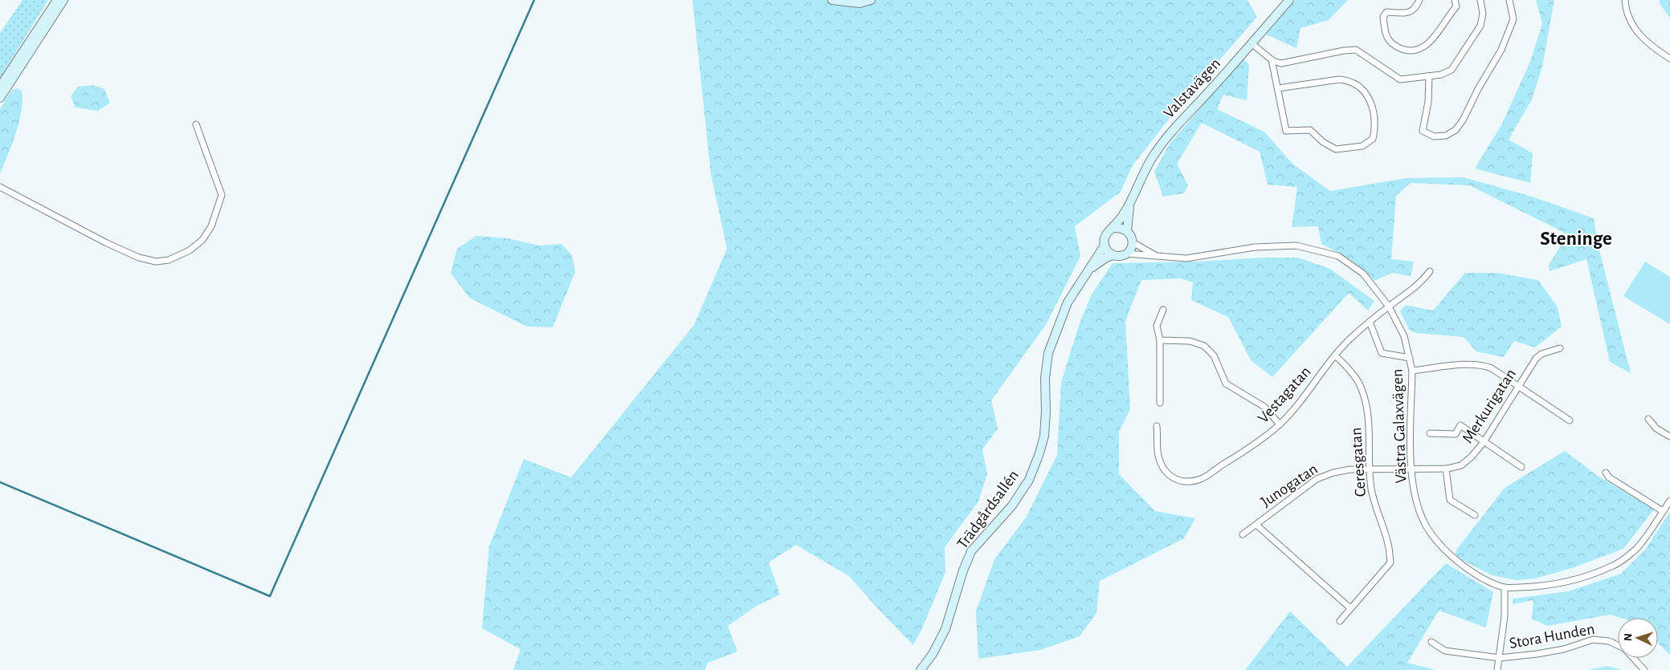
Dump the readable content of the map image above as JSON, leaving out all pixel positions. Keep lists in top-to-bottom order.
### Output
{
  "streets": {
    "street": [
      "Valstavägen",
      "Vestagatan",
      "Merkurigatan",
      "Västra Galaxvägen",
      "Ceresgatan",
      "Junogatan",
      "Trädgårdsallén",
      "Stora Hunden"
    ]
  },
  "crossings": [
    ["Valstavägen", "Västra Galaxvägen"],
    ["Valstavägen", "Trädgårdsallén"],
    ["Vestagatan", "Västra Galaxvägen"],
    ["Vestagatan", "Ceresgatan"],
    ["Merkurigatan", "Västra Galaxvägen"],
    ["Merkurigatan", "Junogatan"],
    ["Västra Galaxvägen", "Junogatan"],
    ["Västra Galaxvägen", "Trädgårdsallén"],
    ["Ceresgatan", "Junogatan"]
  ],
  "districts": ["Steninge"],
  "north": "left"
}
